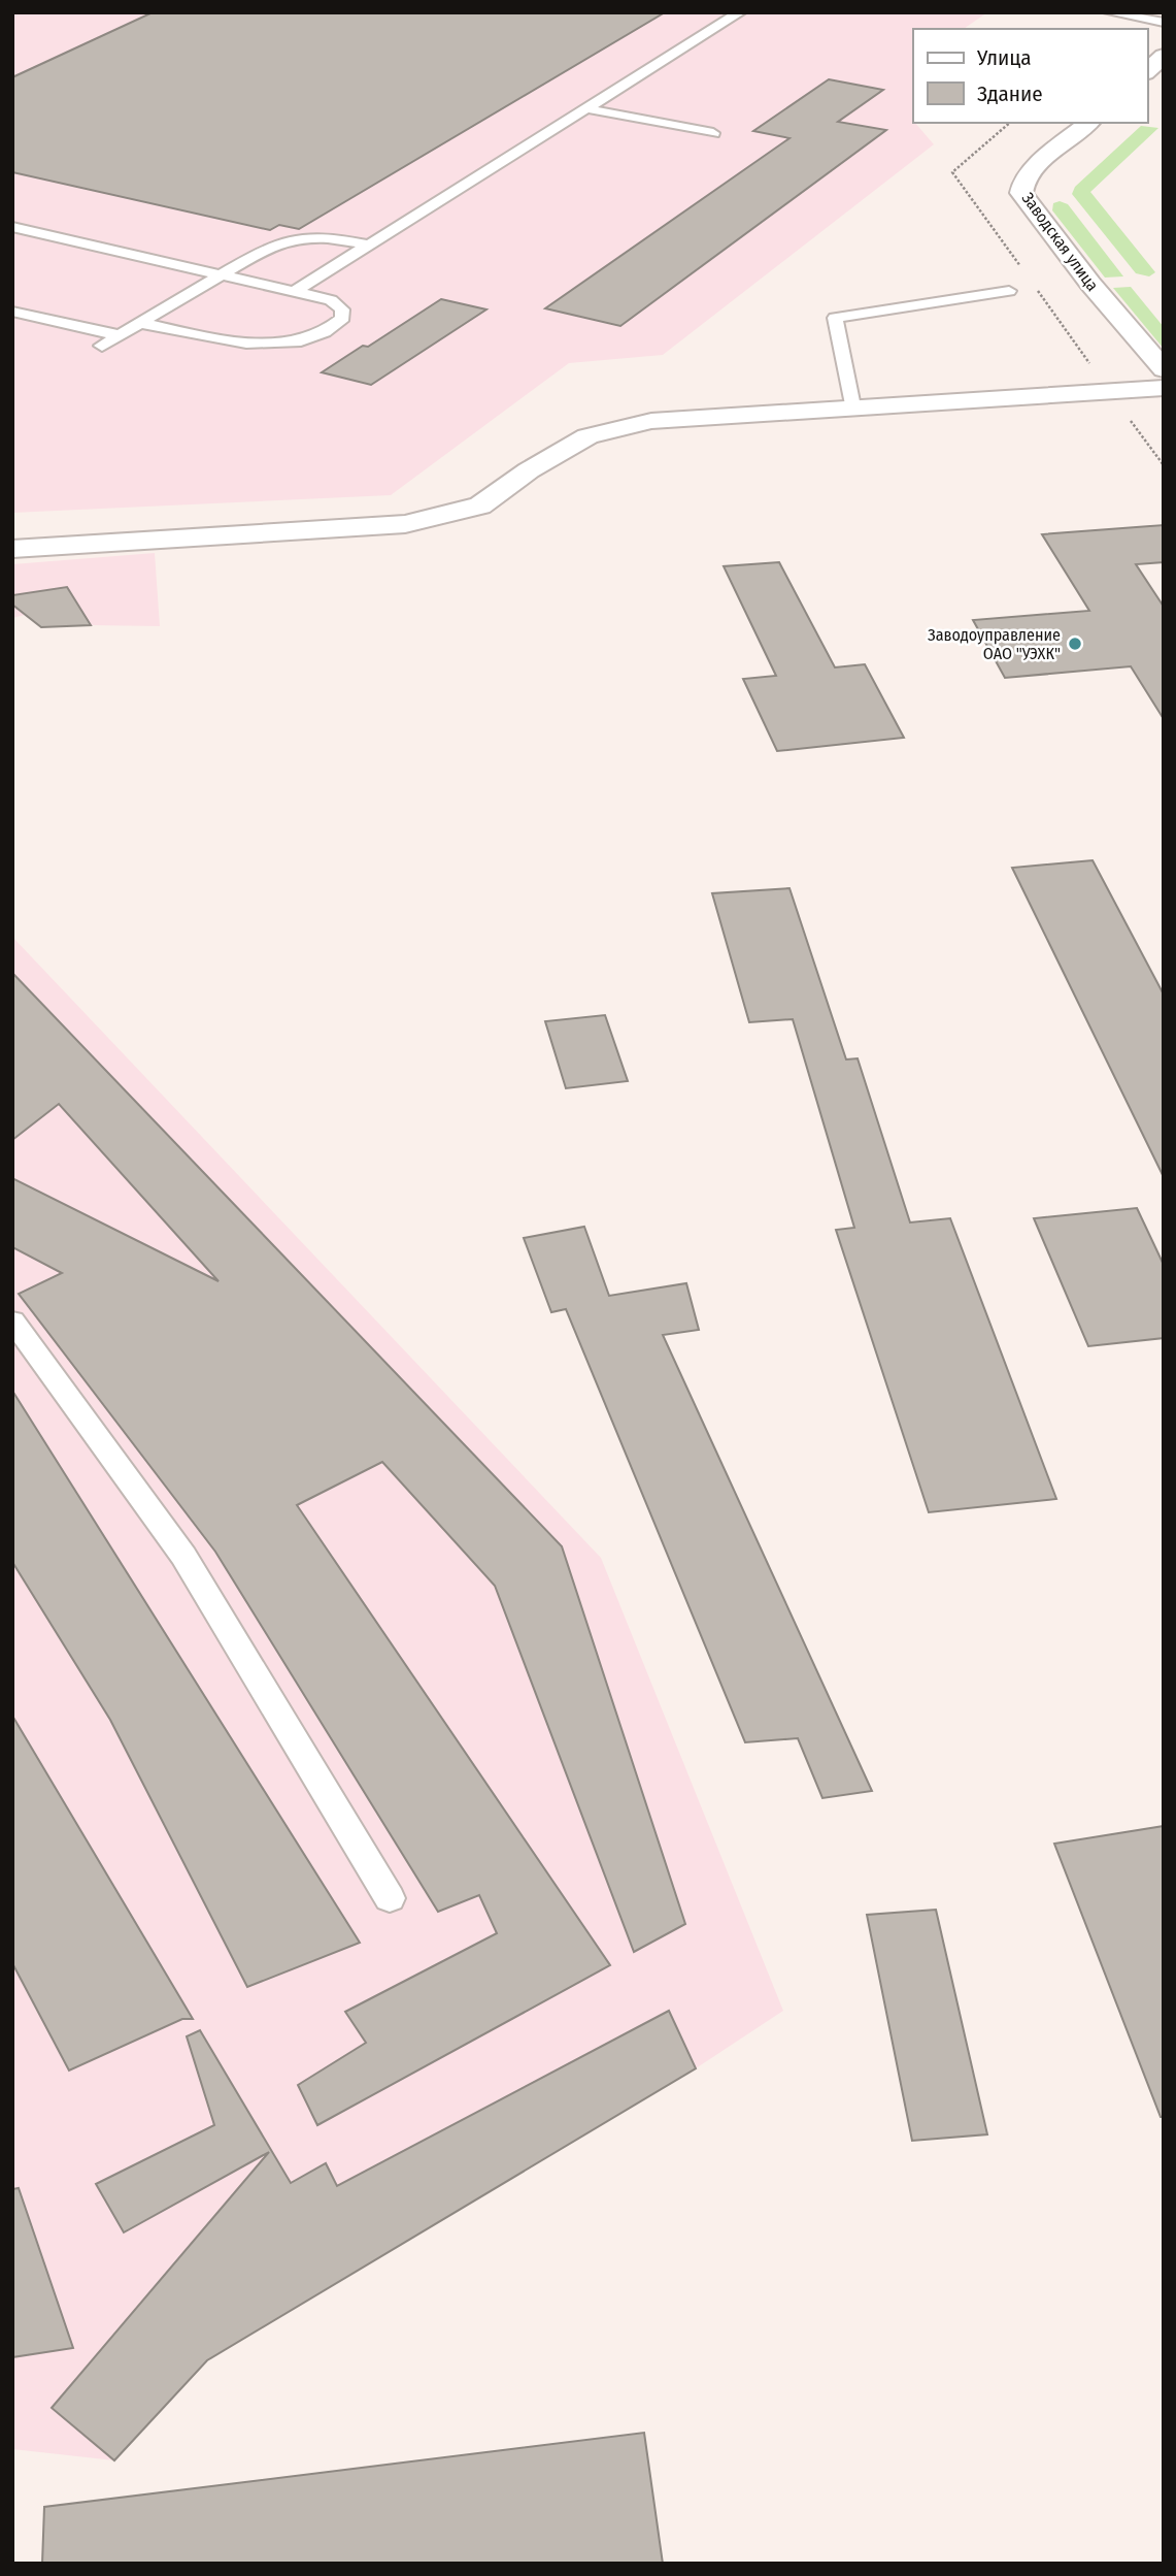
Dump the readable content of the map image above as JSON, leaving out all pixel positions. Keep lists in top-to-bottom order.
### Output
{
  "streets": {
    "street": ["Заводская улица"]
  },
  "places": ["Заводоуправление ОАО \"УЭХК\""],
  "legend": ["Улица", "Здание"]
}
